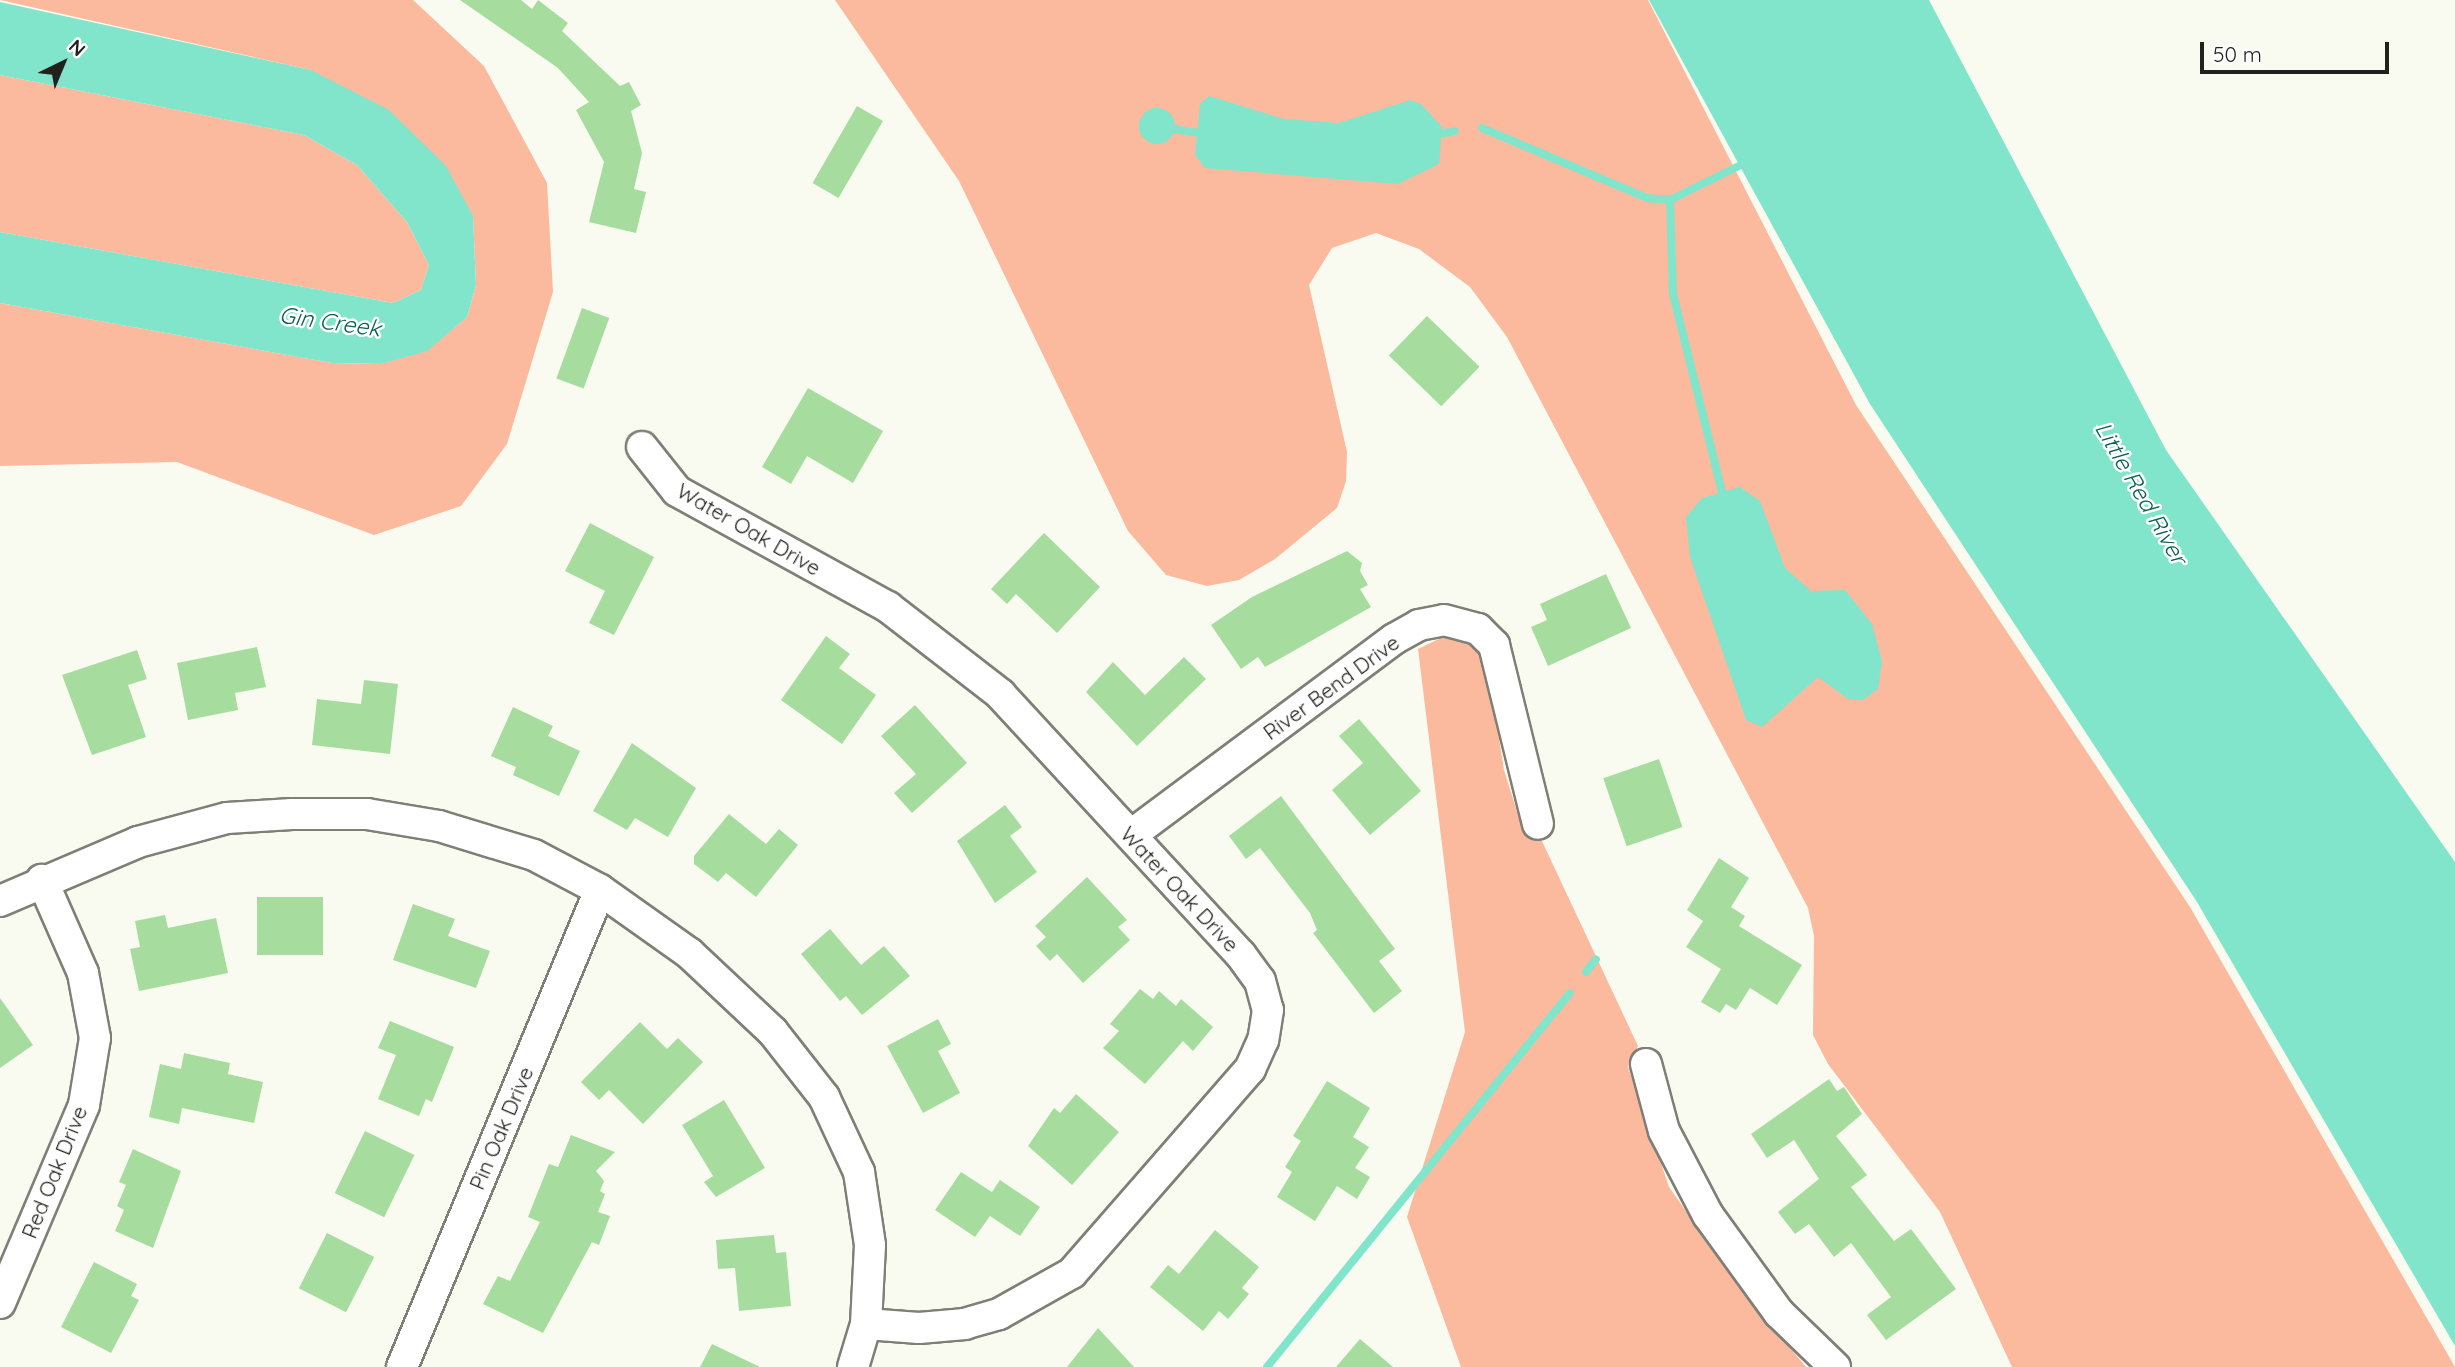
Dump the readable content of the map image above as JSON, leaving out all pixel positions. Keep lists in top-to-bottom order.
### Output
{
  "streets": {
    "street": [
      "Water Oak Drive",
      "River Bend Drive",
      "Pin Oak Drive",
      "Red Oak Drive"
    ]
  },
  "crossings": [
    ["Water Oak Drive", "River Bend Drive"]
  ],
  "water": ["Gin Creek", "Little Red River"],
  "scale_bar": "50 m",
  "north": "top right"
}
